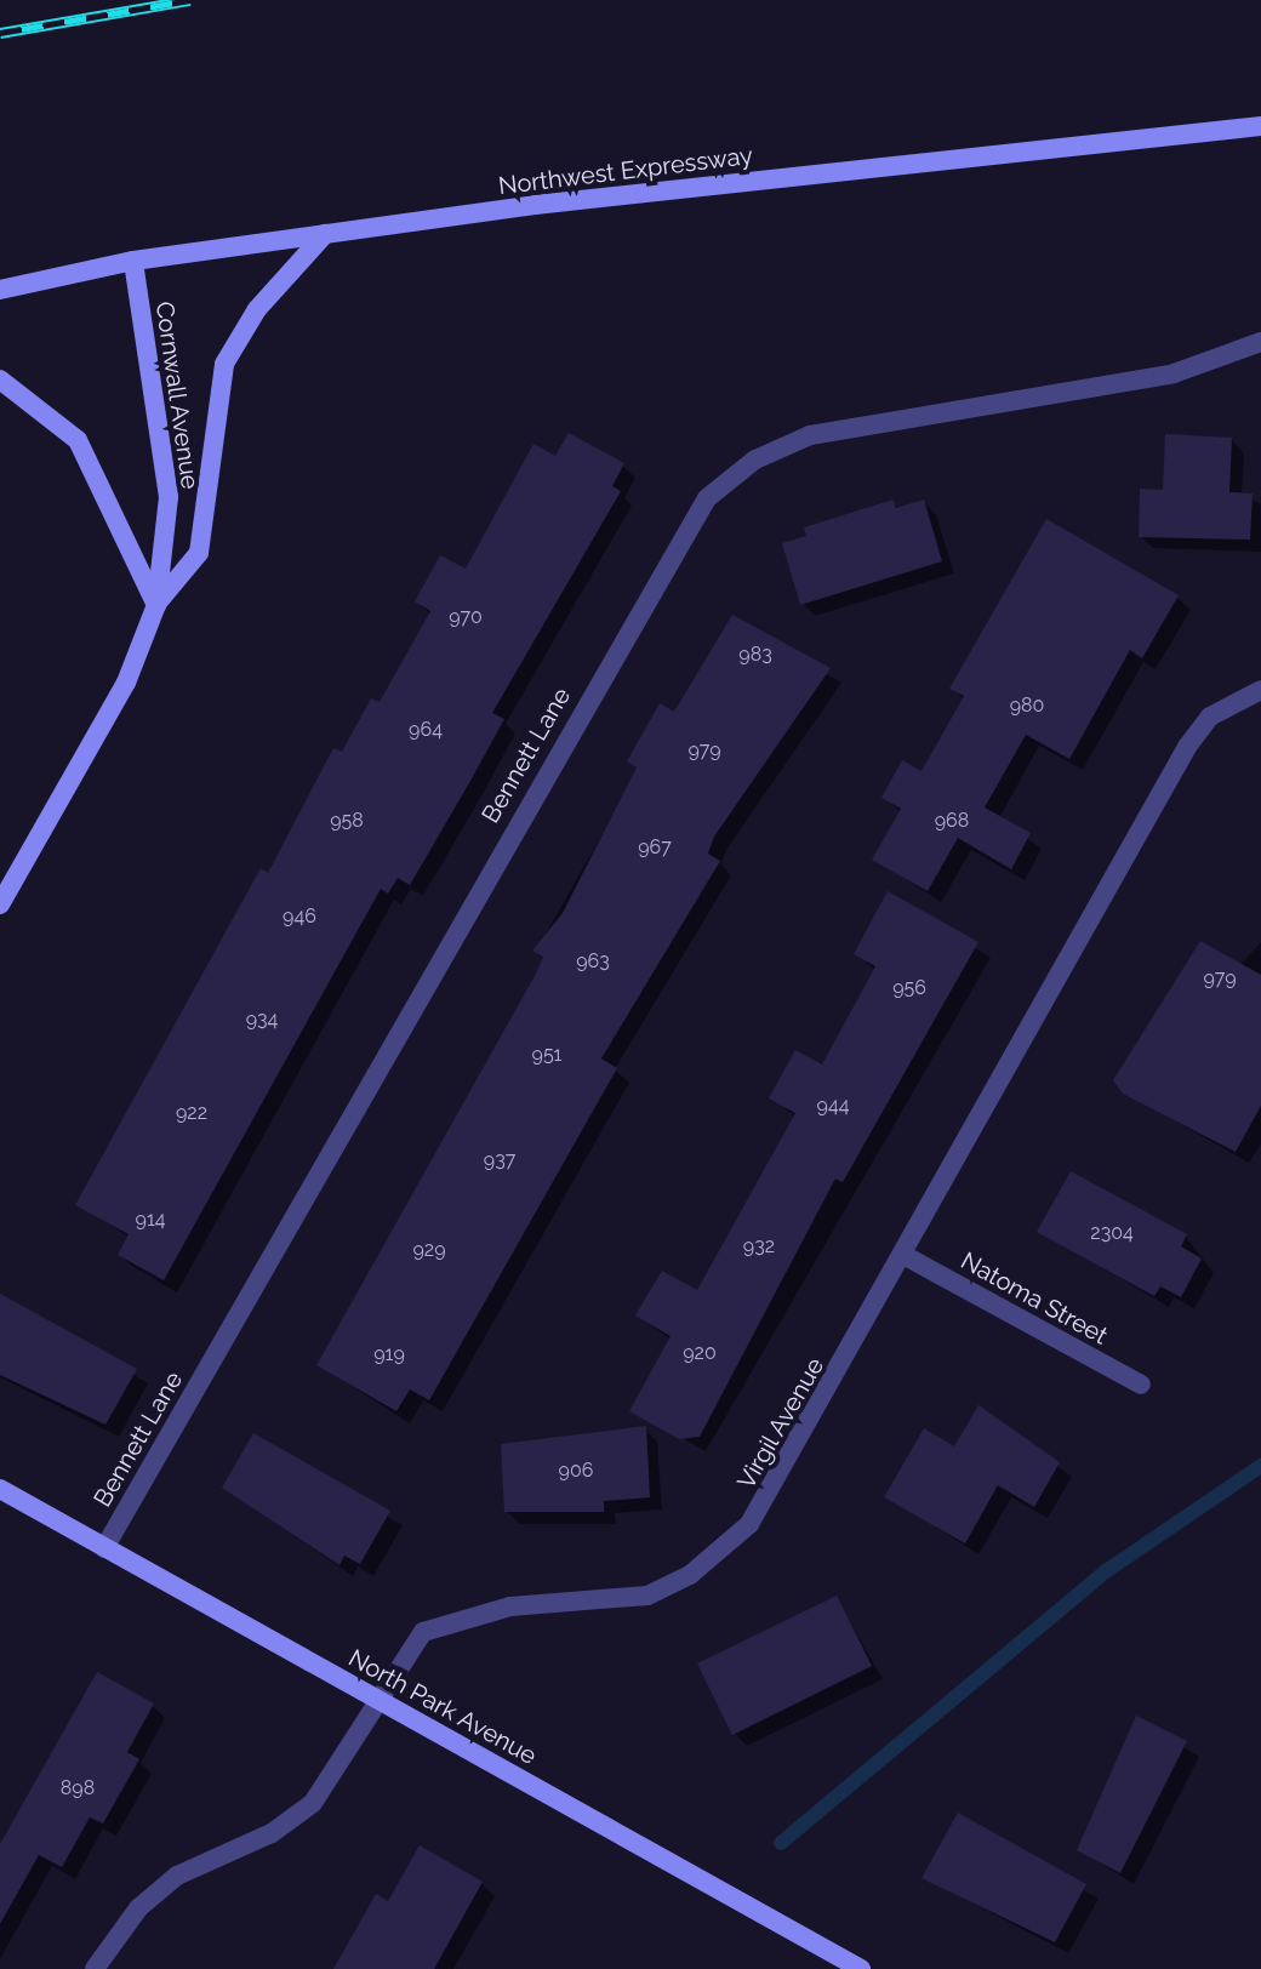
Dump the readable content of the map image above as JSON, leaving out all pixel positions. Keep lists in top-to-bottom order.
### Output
{
  "streets": {
    "street": [
      "Northwest Expressway",
      "Cornwall Avenue",
      "Bennett Lane",
      "Natoma Street",
      "Virgil Avenue",
      "North Park Avenue"
    ]
  },
  "crossings": [
    ["Northwest Expressway", "Cornwall Avenue"],
    ["Bennett Lane", "North Park Avenue"],
    ["Natoma Street", "Virgil Avenue"],
    ["Virgil Avenue", "North Park Avenue"]
  ],
  "house_numbers": [
    "970",
    "983",
    "980",
    "964",
    "979",
    "958",
    "968",
    "967",
    "946",
    "963",
    "979",
    "956",
    "934",
    "951",
    "944",
    "922",
    "937",
    "914",
    "2304",
    "932",
    "929",
    "920",
    "919",
    "906",
    "898"
  ]
}
